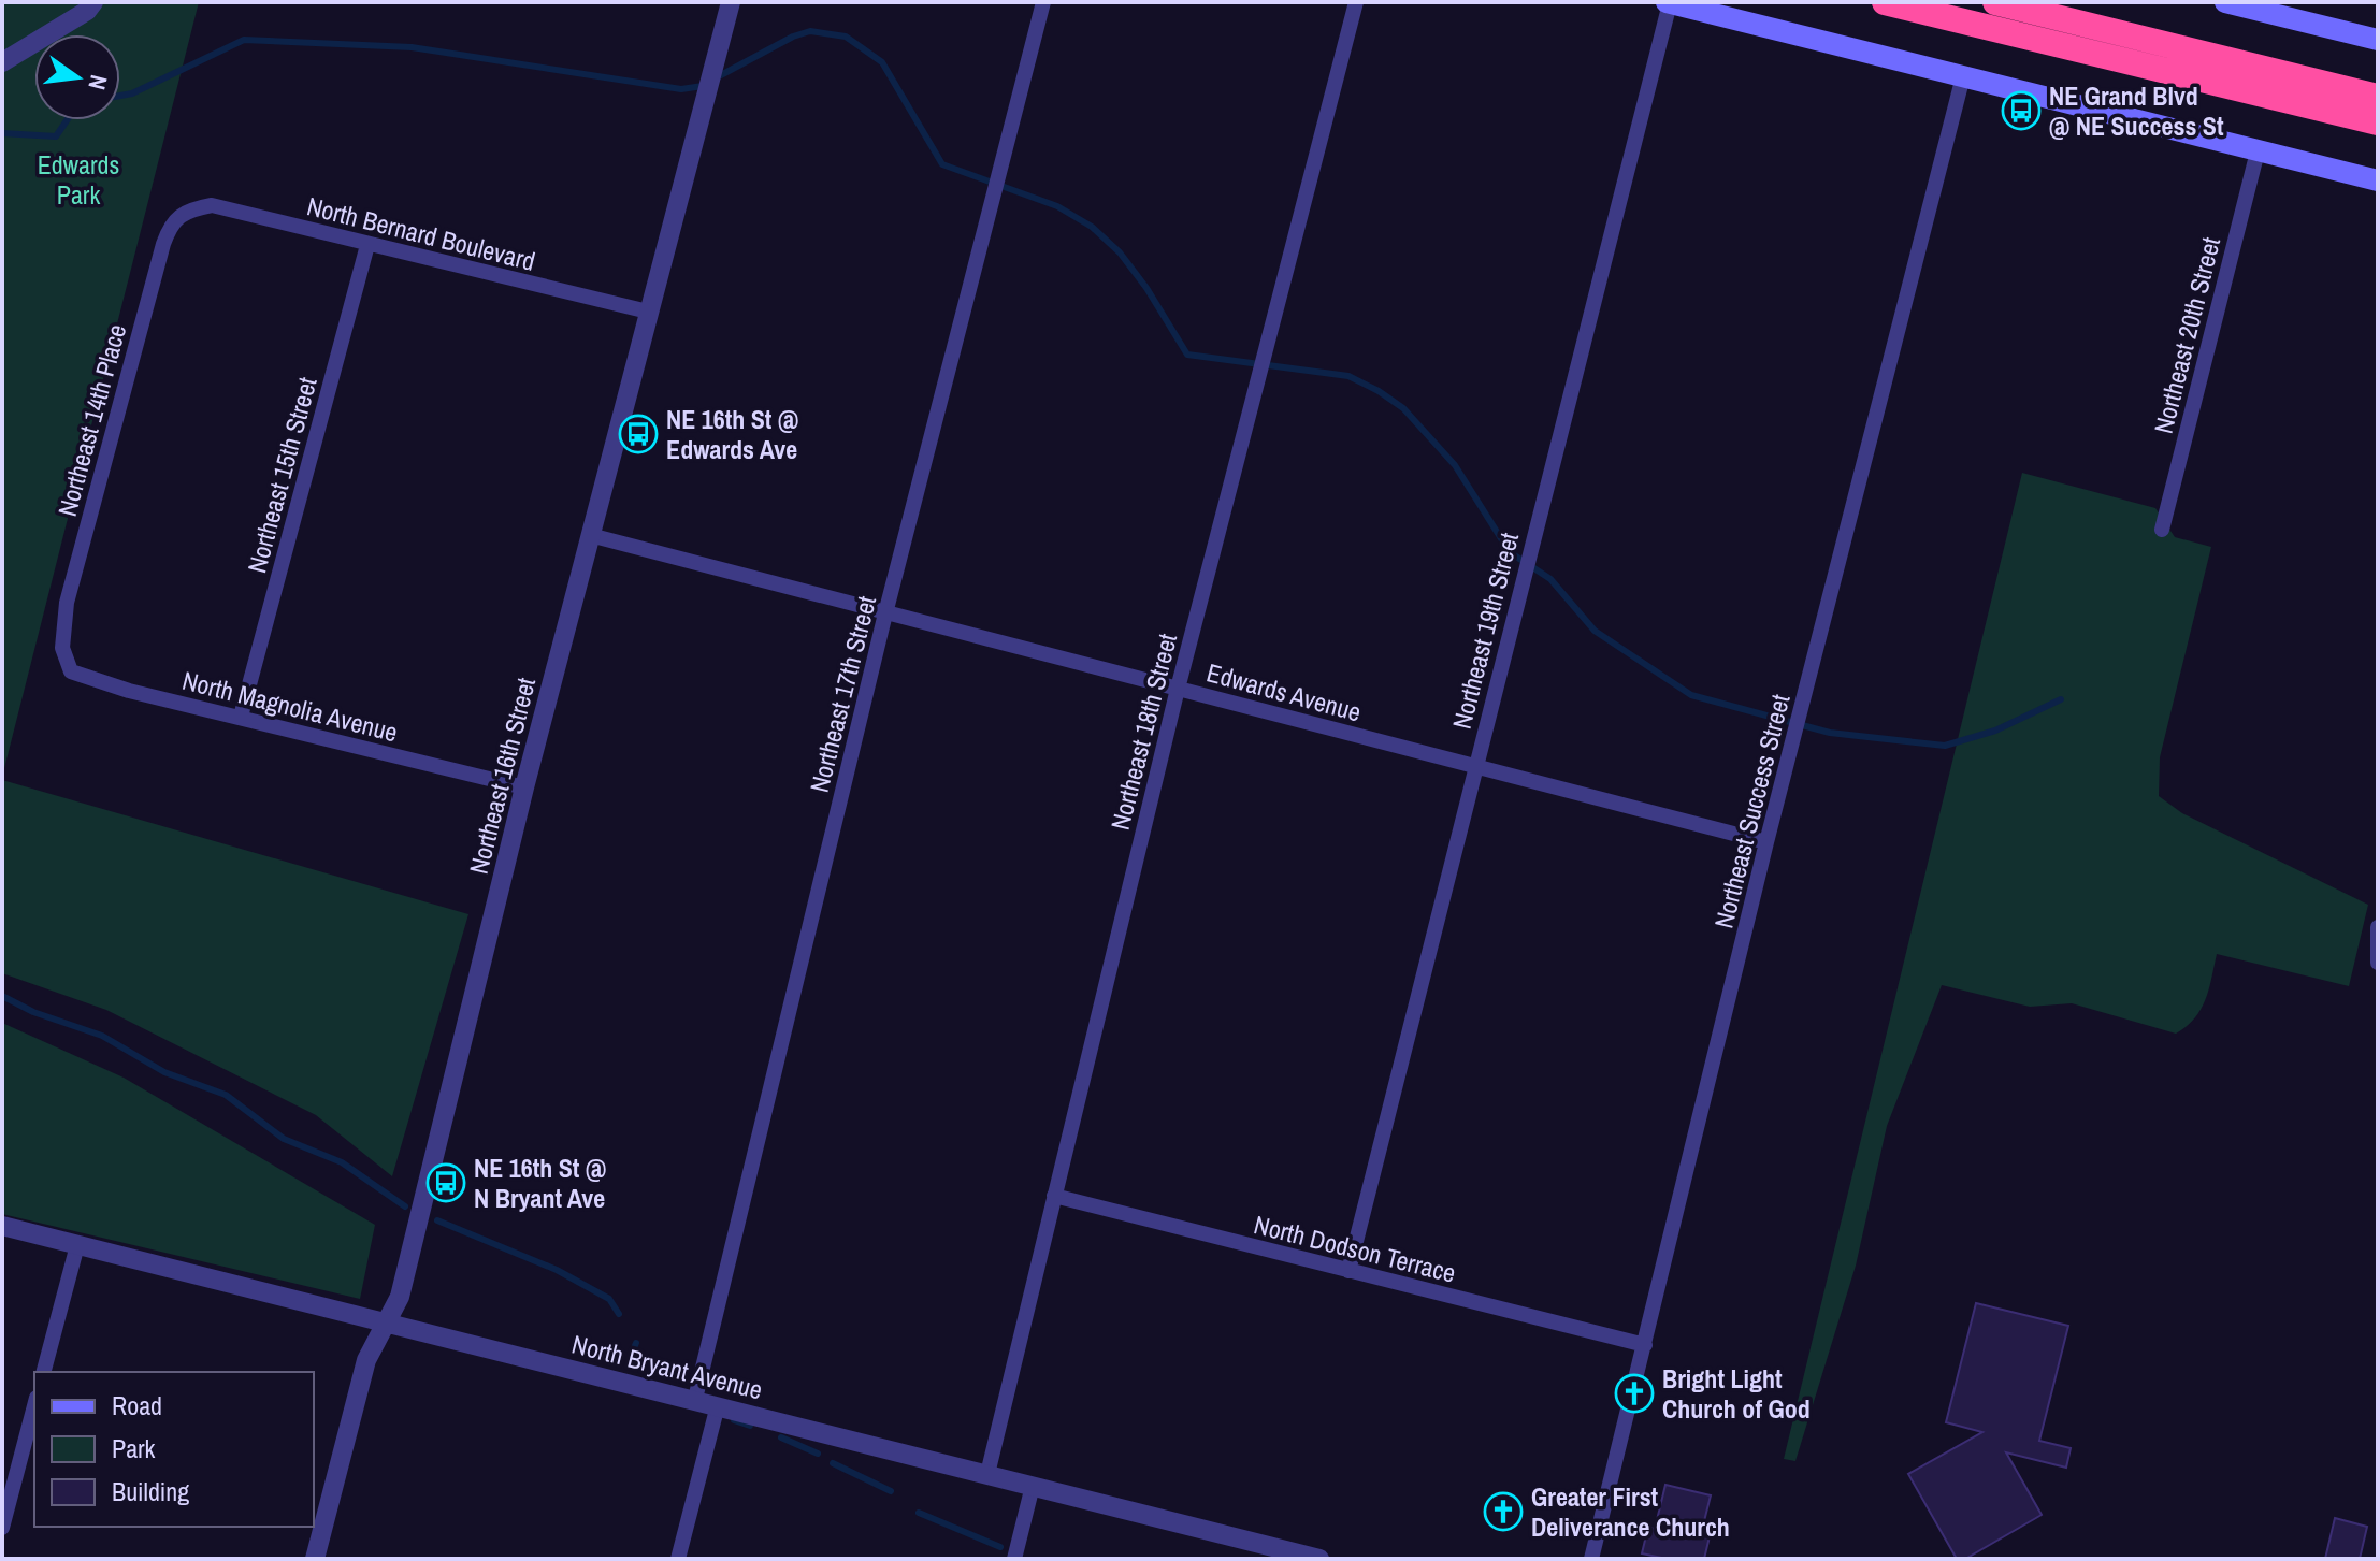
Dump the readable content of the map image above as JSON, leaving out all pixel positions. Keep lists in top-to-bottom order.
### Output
{
  "streets": {
    "street": [
      "North Bernard Boulevard",
      "Northeast 20th Street",
      "Northeast 14th Place",
      "Northeast 15th Street",
      "Northeast 19th Street",
      "Edwards Avenue",
      "Northeast 17th Street",
      "North Magnolia Avenue",
      "Northeast 18th Street",
      "Northeast 16th Street",
      "Northeast Success Street",
      "North Dodson Terrace",
      "North Bryant Avenue"
    ]
  },
  "crossings": [
    ["North Bernard Boulevard", "Northeast 14th Place"],
    ["North Bernard Boulevard", "Northeast 15th Street"],
    ["North Bernard Boulevard", "Northeast 16th Street"],
    ["Northeast 14th Place", "North Magnolia Avenue"],
    ["Northeast 15th Street", "North Magnolia Avenue"],
    ["Northeast 19th Street", "Edwards Avenue"],
    ["Northeast 19th Street", "North Dodson Terrace"],
    ["Edwards Avenue", "Northeast 17th Street"],
    ["Edwards Avenue", "Northeast 18th Street"],
    ["Edwards Avenue", "Northeast 16th Street"],
    ["Edwards Avenue", "Northeast Success Street"],
    ["Northeast 17th Street", "North Bryant Avenue"],
    ["North Magnolia Avenue", "Northeast 16th Street"],
    ["Northeast 18th Street", "North Dodson Terrace"],
    ["Northeast 18th Street", "North Bryant Avenue"],
    ["Northeast 16th Street", "North Bryant Avenue"],
    ["Northeast Success Street", "North Dodson Terrace"]
  ],
  "parks": ["Edwards Park"],
  "places": {
    "bus stop": ["NE Grand Blvd @ NE Success St", "NE 16th St @ Edwards Ave", "NE 16th St @ N Bryant Ave"],
    "church": ["Bright Light Church of God", "Greater First Deliverance Church"]
  },
  "legend": ["Road", "Park", "Building"],
  "north": "right"
}
